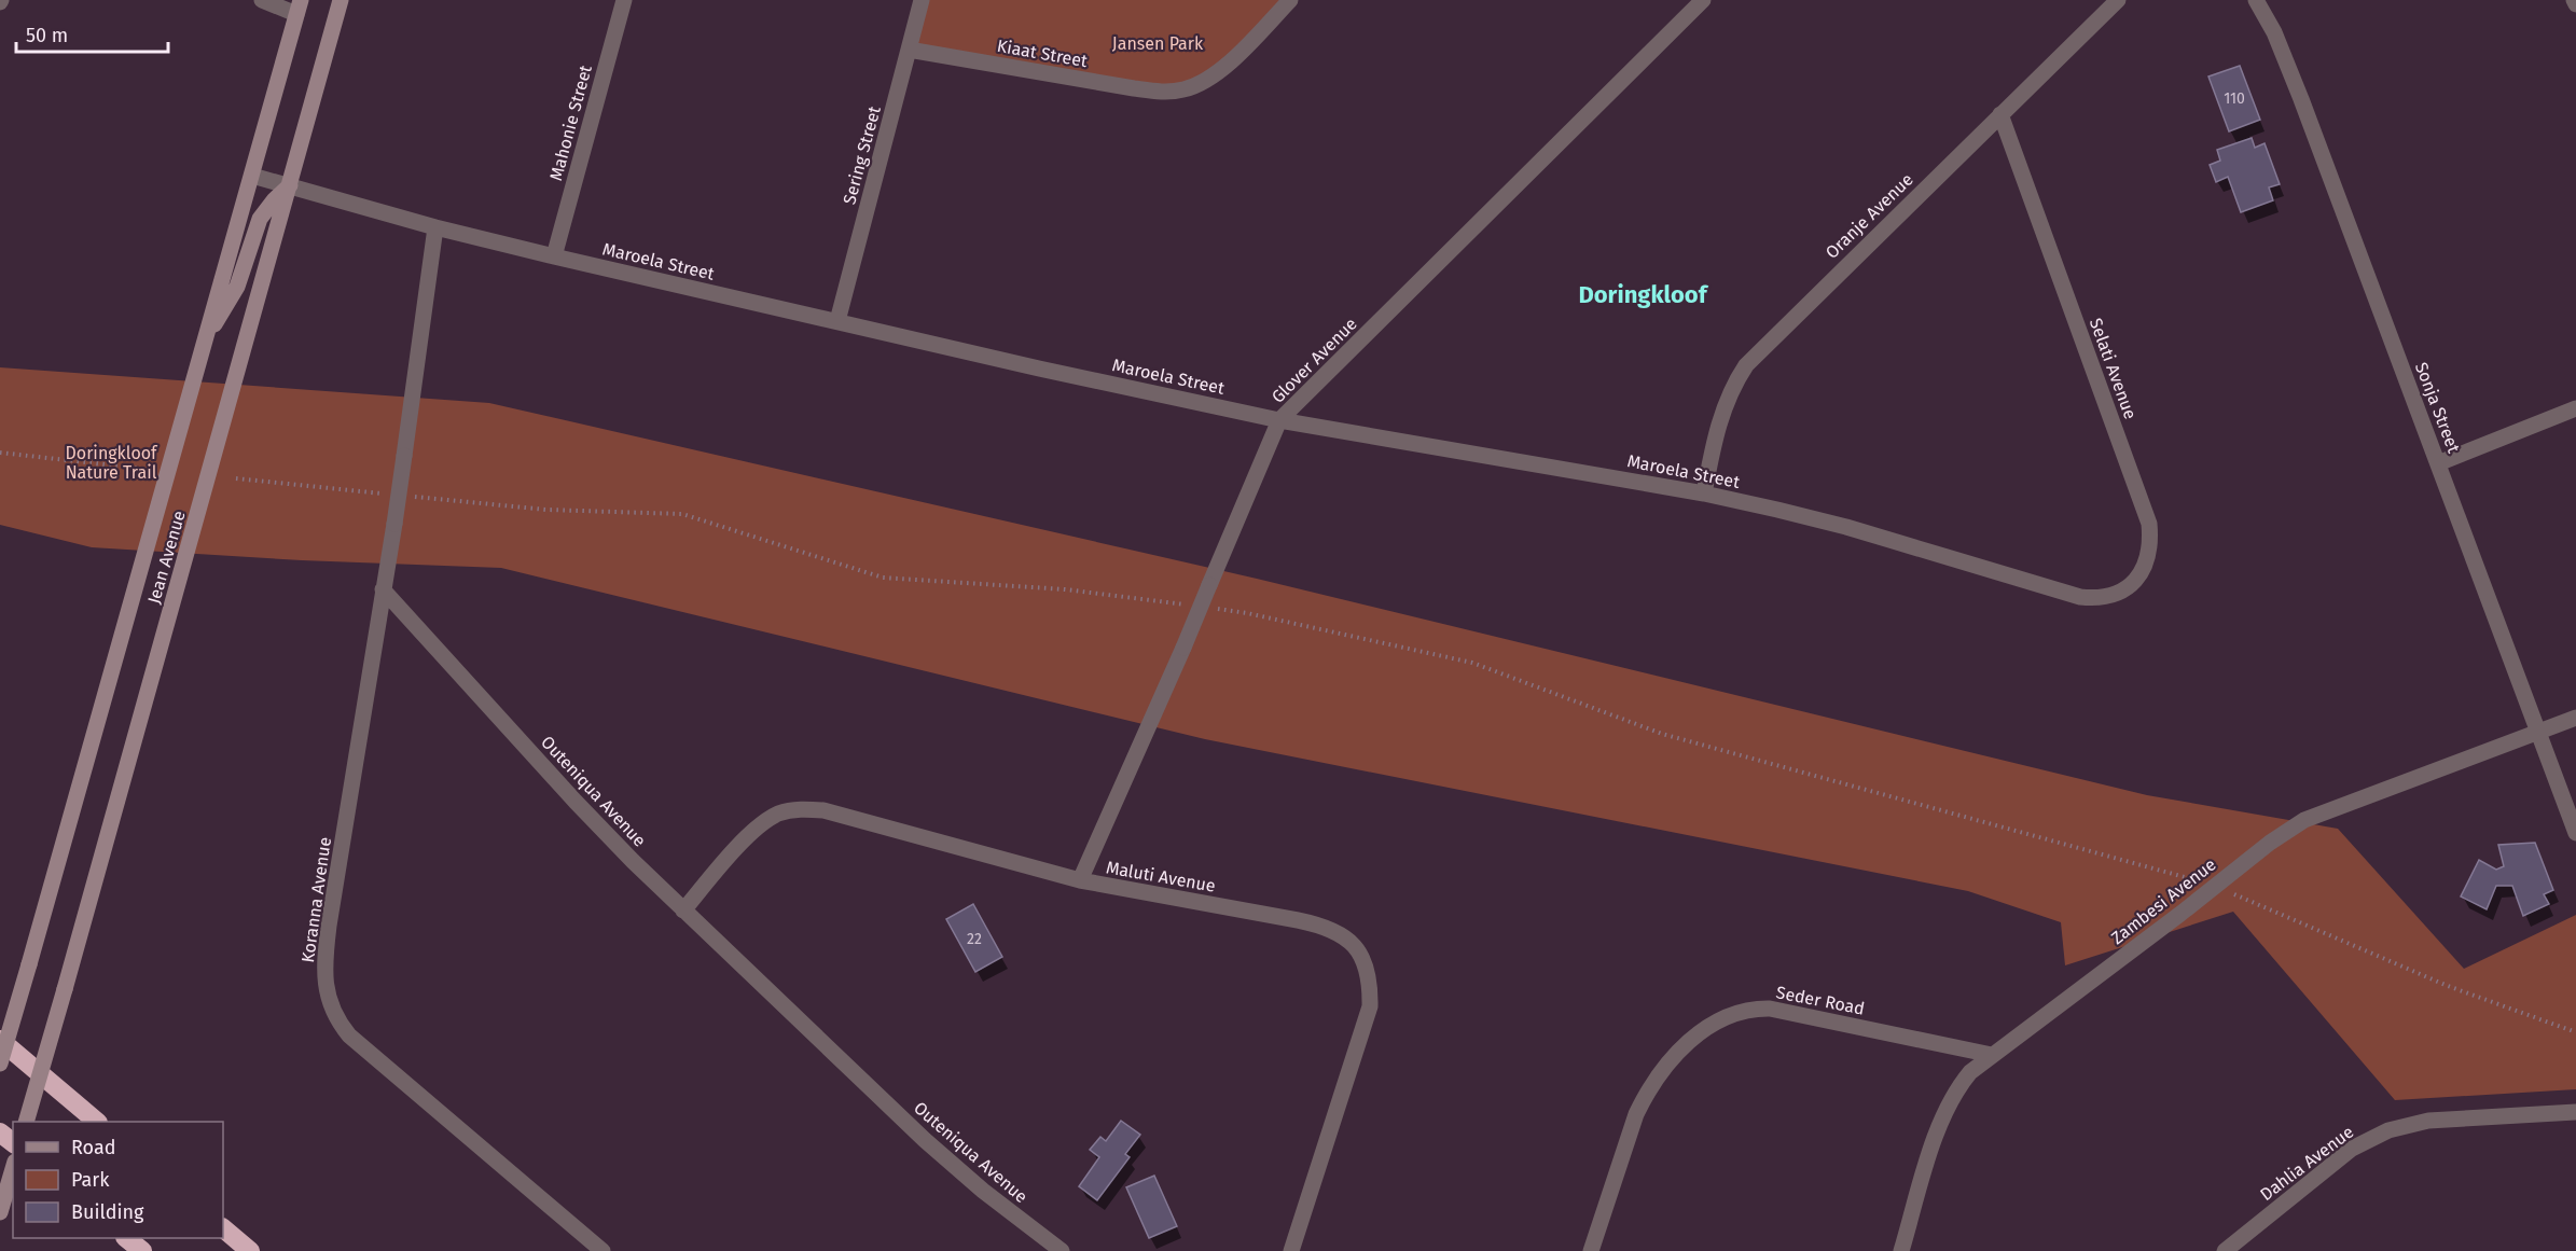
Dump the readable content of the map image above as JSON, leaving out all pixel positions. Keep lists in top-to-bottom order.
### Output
{
  "streets": {
    "main road": ["Jean Avenue"],
    "street": [
      "Kiaat Street",
      "Mahonie Street",
      "Sering Street",
      "Oranje Avenue",
      "Maroela Street",
      "Glover Avenue",
      "Selati Avenue",
      "Sonja Street",
      "Outeniqua Avenue",
      "Maluti Avenue",
      "Koranna Avenue",
      "Zambesi Avenue",
      "Seder Road",
      "Dahlia Avenue"
    ]
  },
  "crossings": [
    ["Kiaat Street", "Sering Street"],
    ["Mahonie Street", "Maroela Street"],
    ["Sering Street", "Maroela Street"],
    ["Oranje Avenue", "Maroela Street"],
    ["Oranje Avenue", "Selati Avenue"],
    ["Maroela Street", "Glover Avenue"],
    ["Maroela Street", "Selati Avenue"],
    ["Maroela Street", "Jean Avenue"],
    ["Glover Avenue", "Maluti Avenue"],
    ["Sonja Street", "Zambesi Avenue"],
    ["Outeniqua Avenue", "Maluti Avenue"],
    ["Outeniqua Avenue", "Koranna Avenue"],
    ["Zambesi Avenue", "Seder Road"]
  ],
  "districts": ["Doringkloof"],
  "parks": ["Jansen Park", "Doringkloof Nature Trail"],
  "house_numbers": ["110", "22"],
  "legend": ["Road", "Park", "Building"],
  "scale_bar": "50 m"
}
